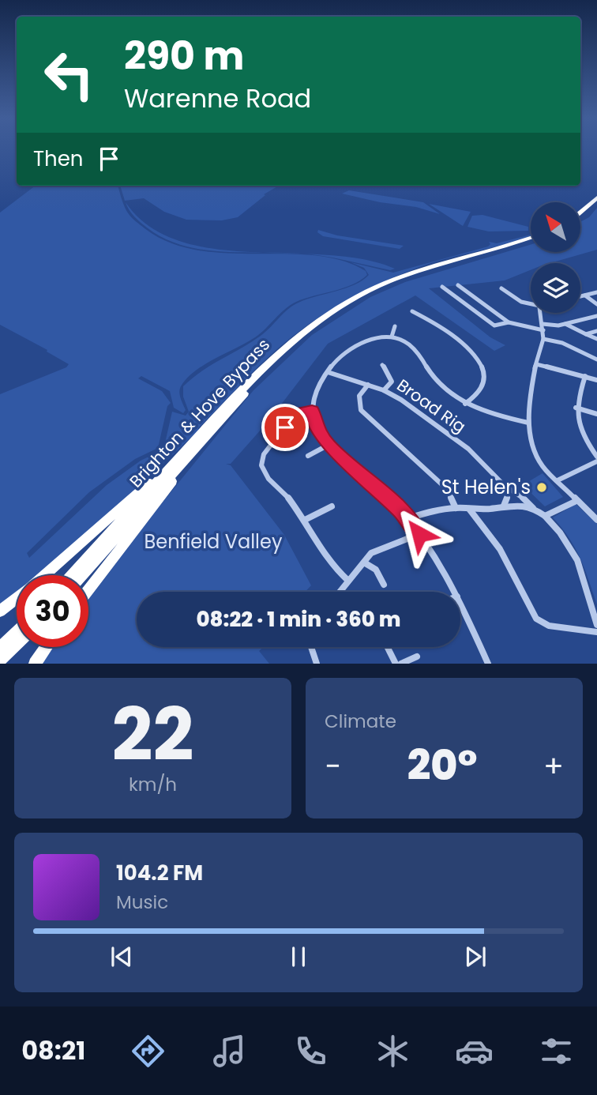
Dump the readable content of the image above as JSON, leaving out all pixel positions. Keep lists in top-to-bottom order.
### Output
{
  "streets": {
    "highway": ["Brighton & Hove Bypass"],
    "street": ["Broad Rig"]
  },
  "parks": ["Benfield Valley"],
  "places": ["St Helen's"],
  "north": "top left",
  "page": {
    "turn": ["290 m", "Warenne Road"],
    "then": "Then",
    "limit": "30",
    "trip": "08:22 · 1 min · 360 m",
    "tile": [
      ["22", "km/h"],
      "Climate"
    ],
    "heat": ["−", "20°", "+"],
    "song": ["104.2 FM", "Music"],
    "tabs": "08:21"
  }
}
